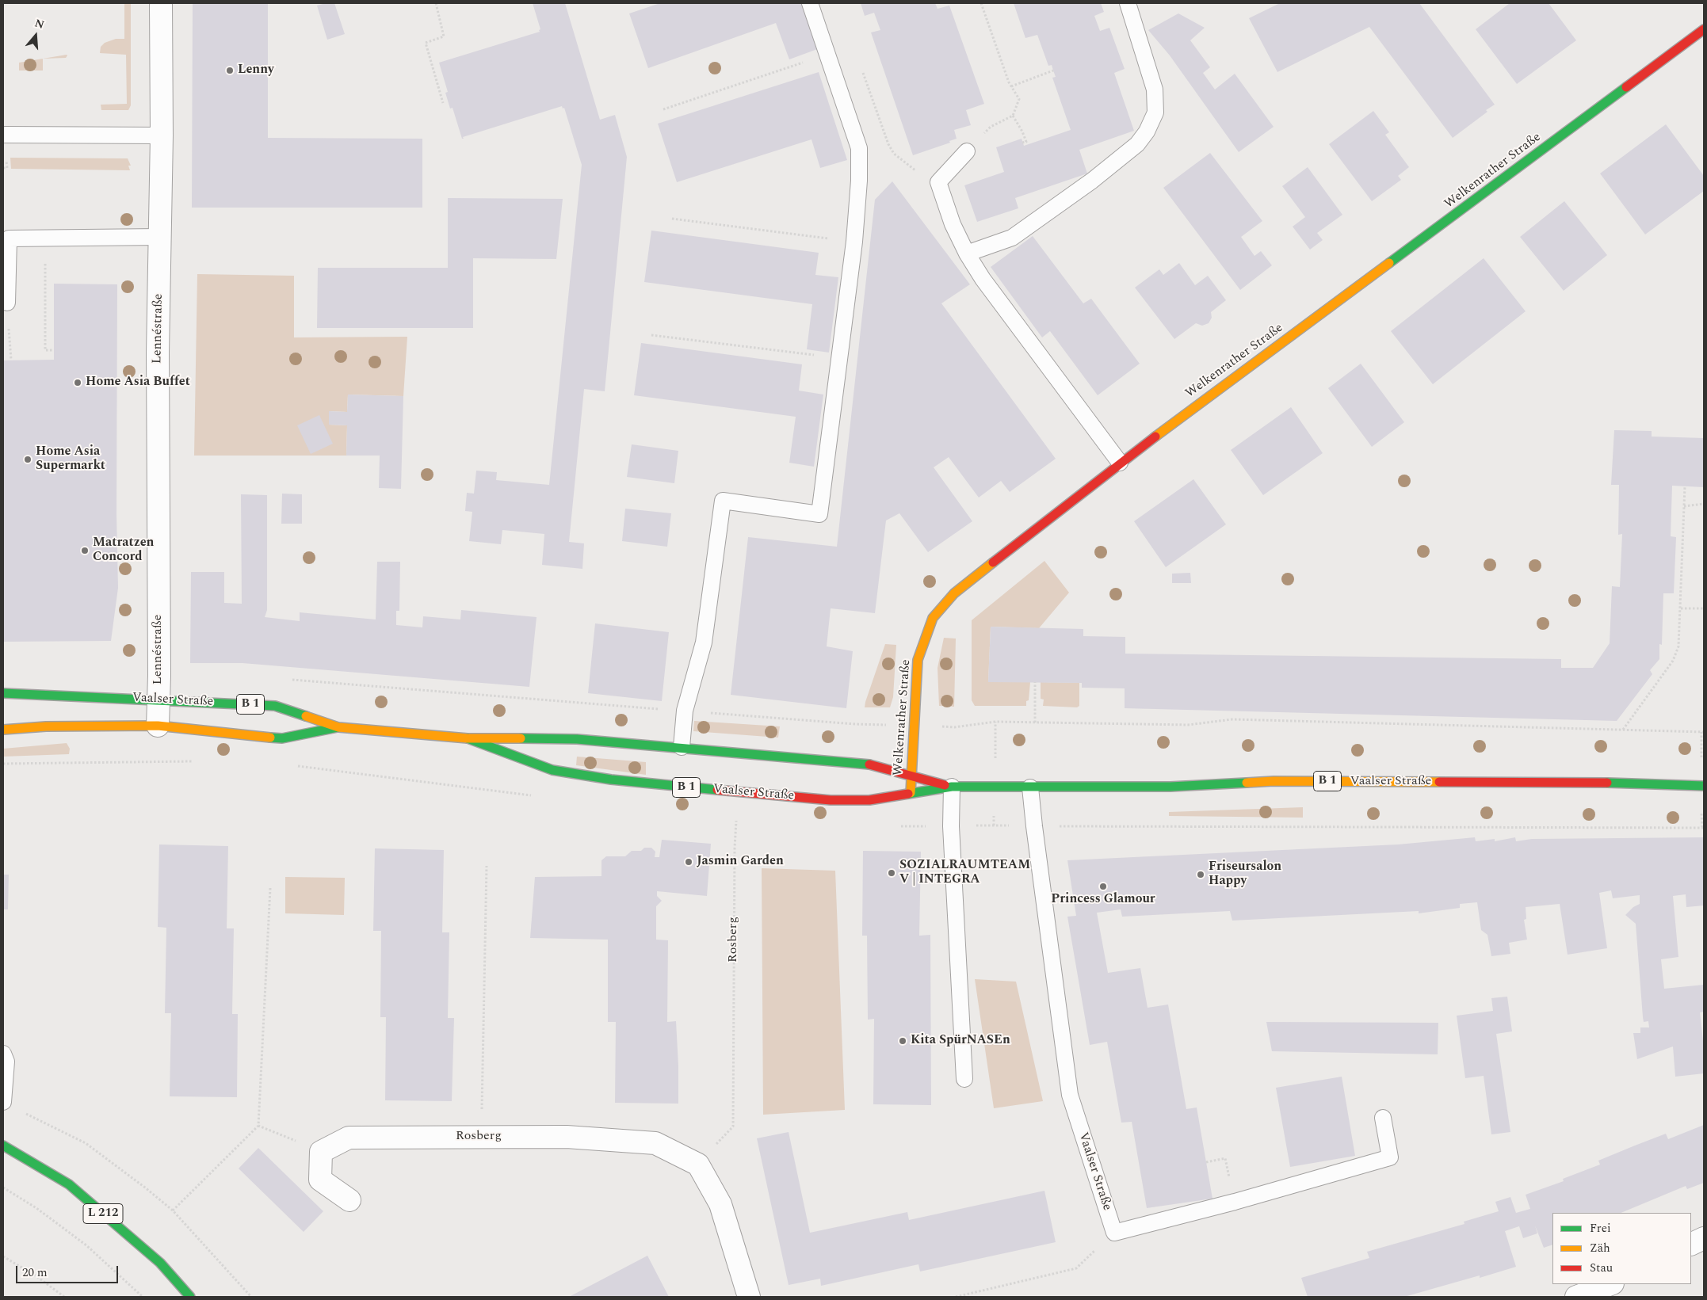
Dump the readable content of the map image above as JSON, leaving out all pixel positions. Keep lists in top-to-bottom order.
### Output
{
  "streets": {
    "main road": [
      "Welkenrather Straße",
      "Vaalser Straße",
      "B 1",
      "L 212"
    ],
    "street": ["Lennéstraße", "Rosberg"]
  },
  "crossings": [
    ["Welkenrather Straße", "Vaalser Straße"],
    ["Lennéstraße", "Vaalser Straße"]
  ],
  "places": [
    "Lenny",
    "Home Asia Buffet",
    "Home Asia Supermarkt",
    "Matratzen Concord",
    "Jasmin Garden",
    "SOZIALRAUMTEAM V | INTEGRA",
    "Friseursalon Happy",
    "Princess Glamour",
    "Kita SpürNASEn"
  ],
  "legend": ["Frei", "Zäh", "Stau"],
  "scale_bar": "20 m",
  "north": "top"
}
